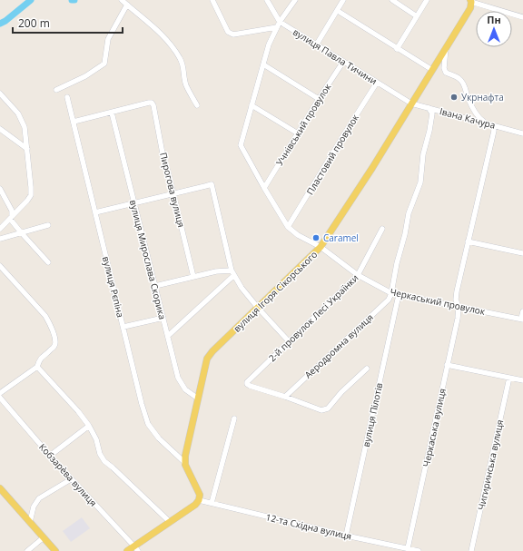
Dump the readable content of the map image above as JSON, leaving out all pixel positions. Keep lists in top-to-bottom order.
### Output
{
  "streets": {
    "main road": ["вулиця Ігоря Сікорського"],
    "street": [
      "вулиця Павла Тичини",
      "Івана Качура",
      "Учнівський провулок",
      "Пластовий провулок",
      "Пирогова вулиця",
      "вулиця Мирослава Скорика",
      "вулиця Рєпіна",
      "Черкаський провулок",
      "2-й провулок Лесі Українки",
      "Аеродромна вулиця",
      "вулиця Пілотів",
      "Черкаська вулиця",
      "Чигиринська вулиця",
      "Кобзарèва вулиця",
      "12-та Східна вулиця"
    ]
  },
  "crossings": [
    ["вулиця Павла Тичини", "Івана Качура"],
    ["вулиця Павла Тичини", "Учнівський провулок"],
    ["вулиця Павла Тичини", "Пластовий провулок"],
    ["вулиця Павла Тичини", "вулиця Ігоря Сікорського"],
    ["Івана Качура", "вулиця Ігоря Сікорського"],
    ["Івана Качура", "Черкаська вулиця"],
    ["Пирогова вулиця", "вулиця Мирослава Скорика"],
    ["вулиця Мирослава Скорика", "вулиця Ігоря Сікорського"],
    ["вулиця Рєпіна", "вулиця Ігоря Сікорського"],
    ["вулиця Ігоря Сікорського", "Черкаський провулок"],
    ["Черкаський провулок", "2-й провулок Лесі Українки"],
    ["Черкаський провулок", "Аеродромна вулиця"],
    ["Черкаський провулок", "вулиця Пілотів"],
    ["Черкаський провулок", "Черкаська вулиця"],
    ["2-й провулок Лесі Українки", "Аеродромна вулиця"],
    ["вулиця Пілотів", "12-та Східна вулиця"],
    ["Черкаська вулиця", "12-та Східна вулиця"]
  ],
  "places": ["Укрнафта", "Caramel"],
  "scale_bar": "200 m",
  "north": "top"
}
